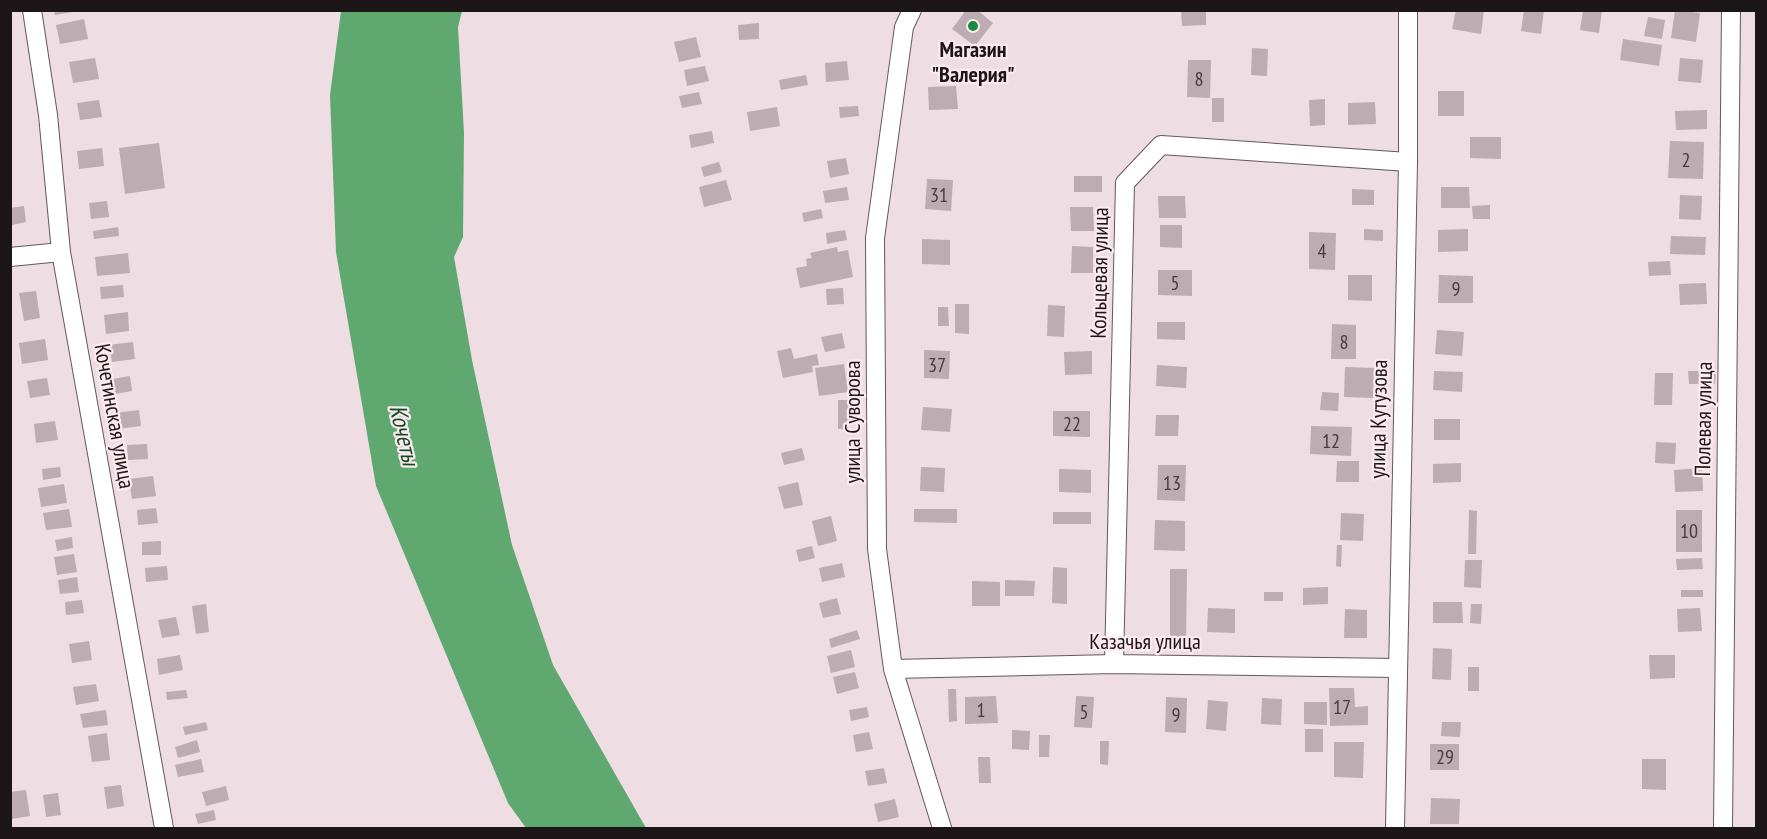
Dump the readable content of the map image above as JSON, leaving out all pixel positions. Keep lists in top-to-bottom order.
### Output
{
  "streets": {
    "street": [
      "Кольцевая улица",
      "Кочетинская улица",
      "улица Кутузова",
      "Полевая улица",
      "улица Суворова",
      "Казачья улица"
    ]
  },
  "crossings": [
    ["Кольцевая улица", "улица Кутузова"],
    ["Кольцевая улица", "Казачья улица"],
    ["улица Кутузова", "Казачья улица"],
    ["улица Суворова", "Казачья улица"]
  ],
  "water": ["Кочеты"],
  "places": ["Магазин \"Валерия\""],
  "house_numbers": [
    "8",
    "2",
    "31",
    "4",
    "5",
    "9",
    "8",
    "37",
    "22",
    "12",
    "13",
    "10",
    "17",
    "1",
    "5",
    "9",
    "29"
  ]
}
